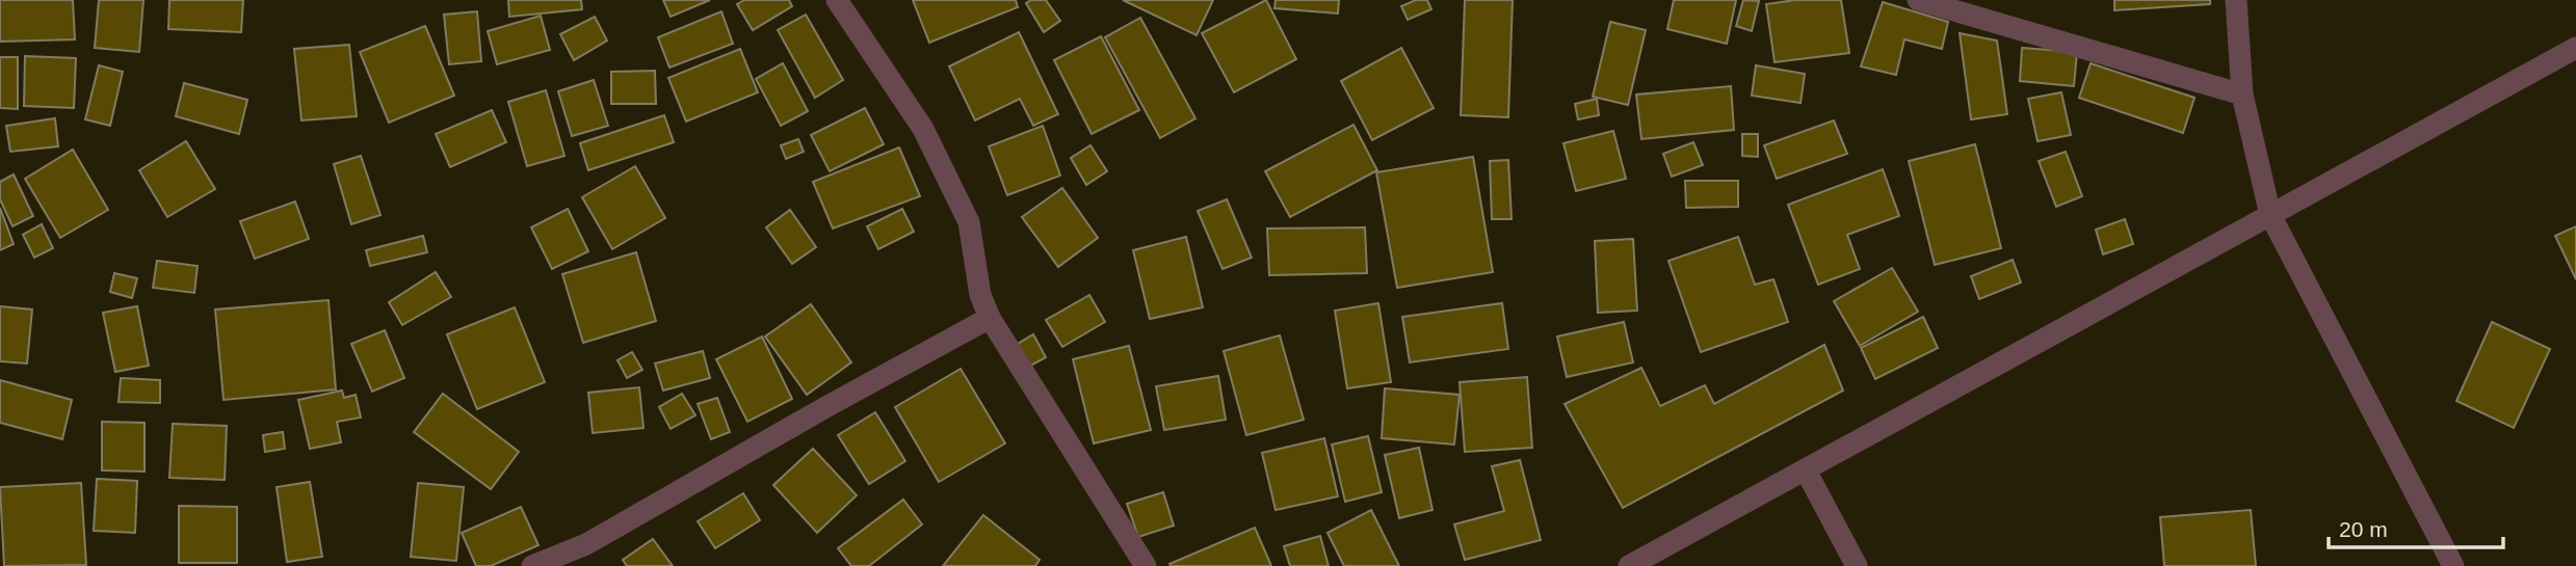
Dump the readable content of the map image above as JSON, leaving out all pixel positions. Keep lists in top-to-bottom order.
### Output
{
  "scale_bar": "20 m"
}
